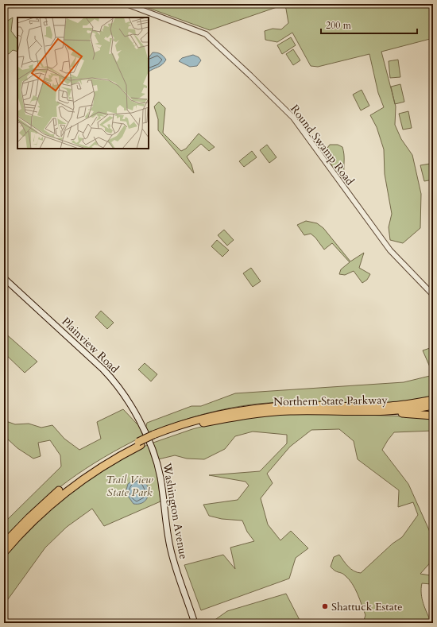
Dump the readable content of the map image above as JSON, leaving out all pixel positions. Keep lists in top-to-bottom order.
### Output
{
  "streets": {
    "highway": ["Northern State Parkway"],
    "main road": ["Plainview Road", "Washington Avenue"],
    "street": ["Round Swamp Road"]
  },
  "crossings": [
    ["Plainview Road", "Northern State Parkway"],
    ["Plainview Road", "Washington Avenue"],
    ["Northern State Parkway", "Washington Avenue"]
  ],
  "parks": ["Trail View State Park"],
  "places": ["Shattuck Estate"],
  "scale_bar": "200 m"
}
